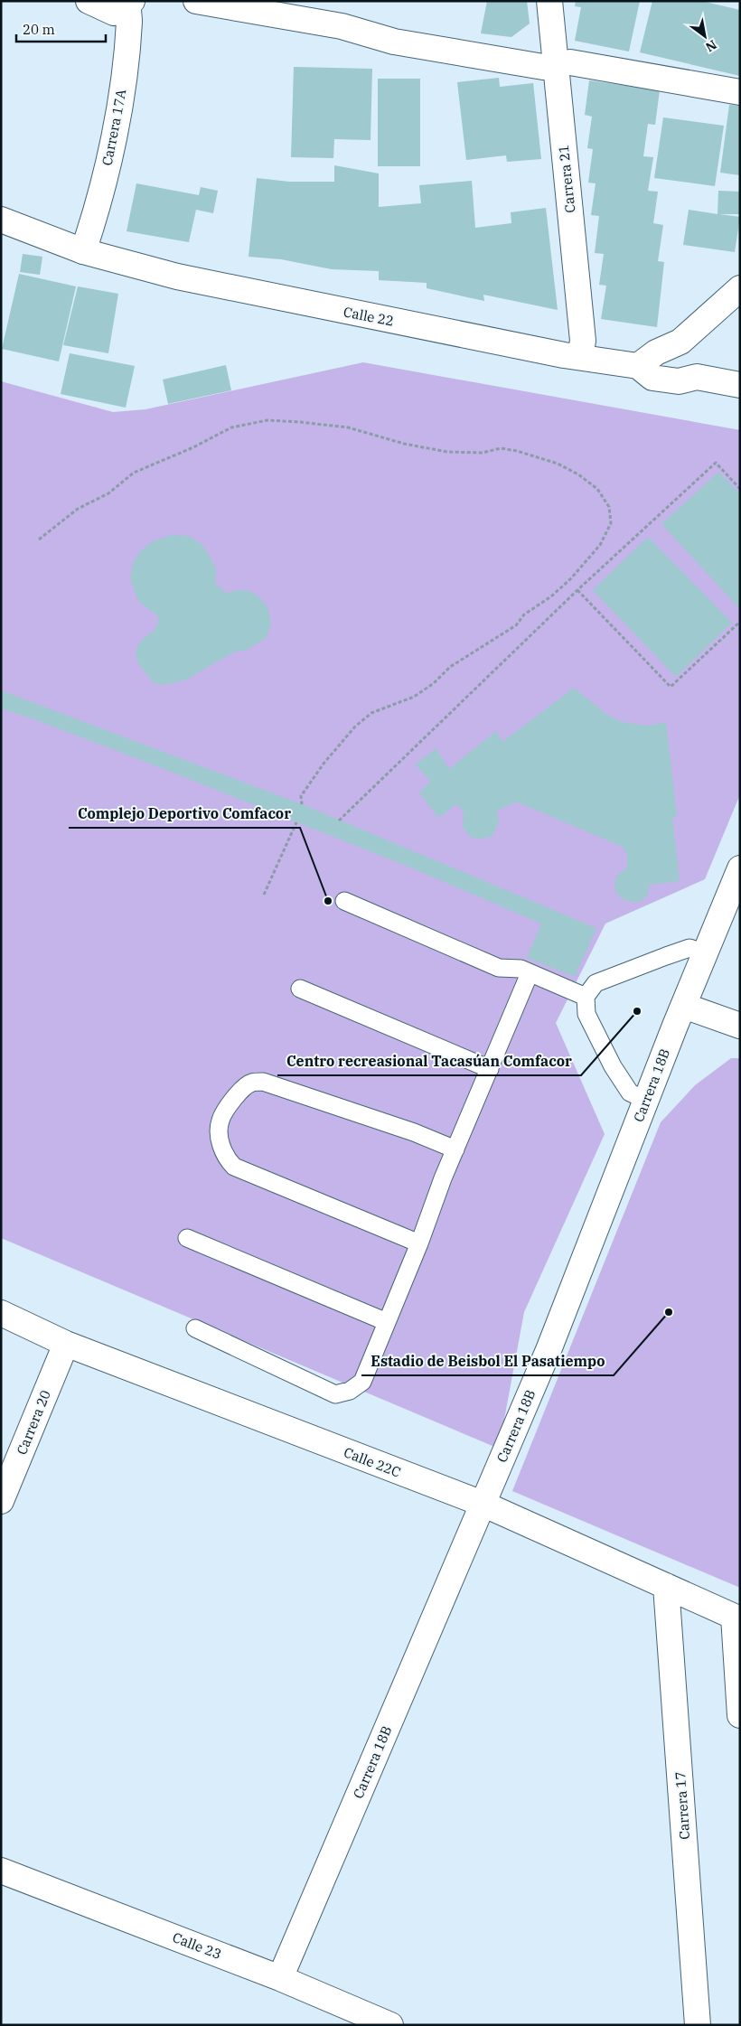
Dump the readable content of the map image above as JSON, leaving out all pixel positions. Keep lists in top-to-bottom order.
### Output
{
  "streets": {
    "street": [
      "Carrera 17A",
      "Carrera 21",
      "Calle 22",
      "Carrera 18B",
      "Carrera 20",
      "Calle 22C",
      "Carrera 17",
      "Calle 23"
    ]
  },
  "crossings": [
    ["Carrera 17A", "Calle 22"],
    ["Carrera 21", "Calle 22"],
    ["Carrera 18B", "Calle 22C"],
    ["Carrera 18B", "Calle 23"],
    ["Carrera 20", "Calle 22C"],
    ["Calle 22C", "Carrera 17"]
  ],
  "places": ["Complejo Deportivo Comfacor", "Centro recreasional Tacasúan Comfacor", "Estadio de Beisbol El Pasatiempo"],
  "scale_bar": "20 m",
  "north": "bottom right"
}
